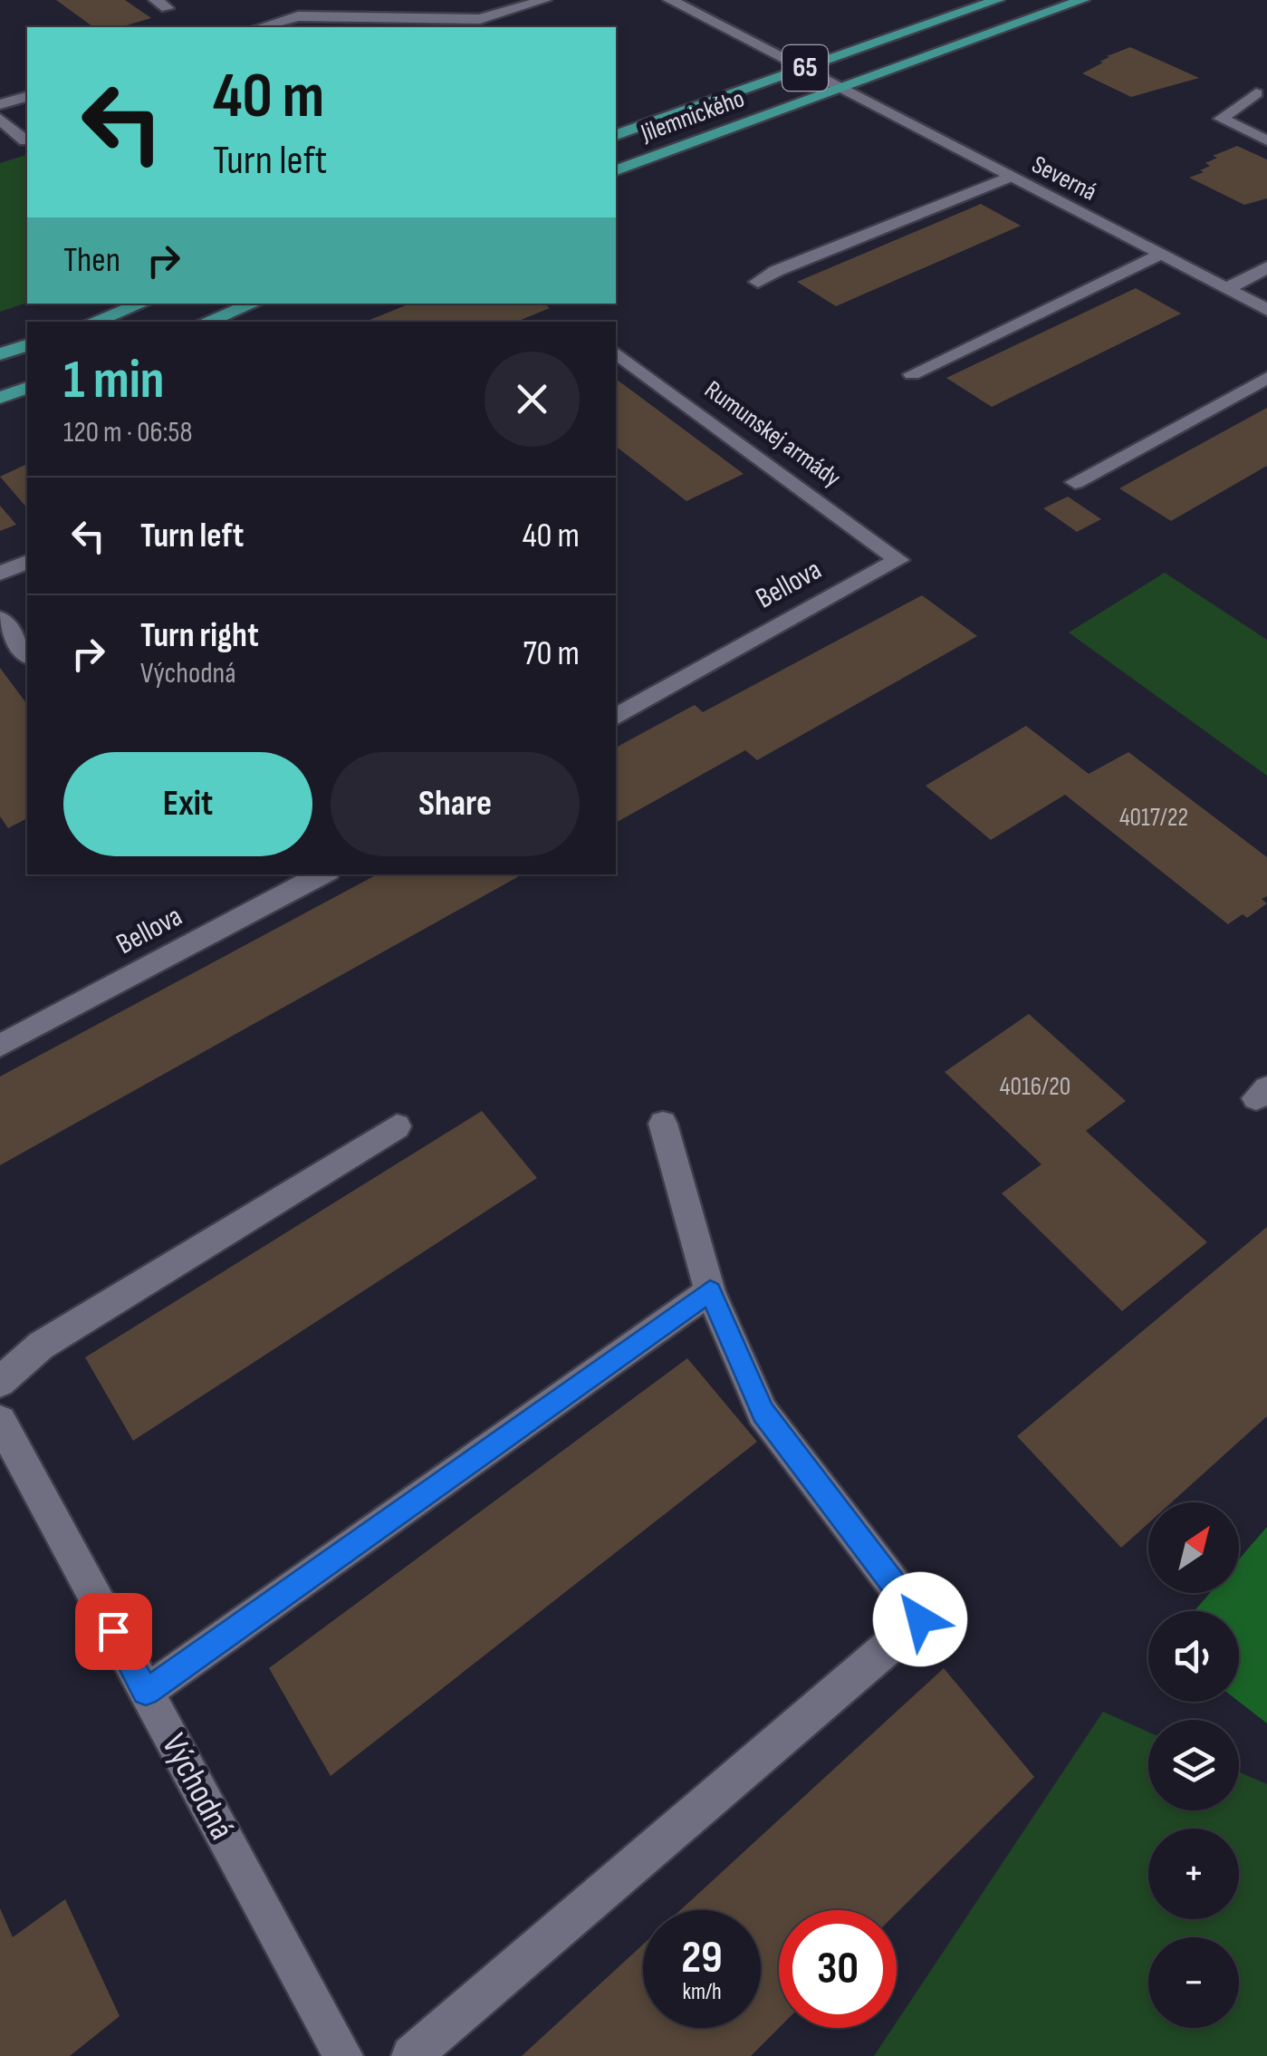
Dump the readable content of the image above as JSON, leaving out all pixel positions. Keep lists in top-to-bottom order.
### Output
{
  "streets": {
    "main road": ["65", "Jilemnického"],
    "street": [
      "Severná",
      "Rumunskej armády",
      "Bellova",
      "Východná"
    ]
  },
  "crossings": [
    ["Jilemnického", "Severná"],
    ["Rumunskej armády", "Bellova"]
  ],
  "house_numbers": ["4017/22", "4016/20"],
  "north": "top right",
  "page": {
    "turn": ["40 m", "Turn left"],
    "then": "Then",
    "heading": ["1 min", "120 m · 06:58"],
    "list": [
      {
        "name": "Turn left",
        "value": "40 m"
      },
      {
        "name": "Turn right",
        "note": "Východná",
        "value": "70 m"
      }
    ],
    "buttons": ["Exit", "Share"],
    "map_buttons": ["+", "−"],
    "speed": "29 km/h",
    "limit": "30"
  }
}
